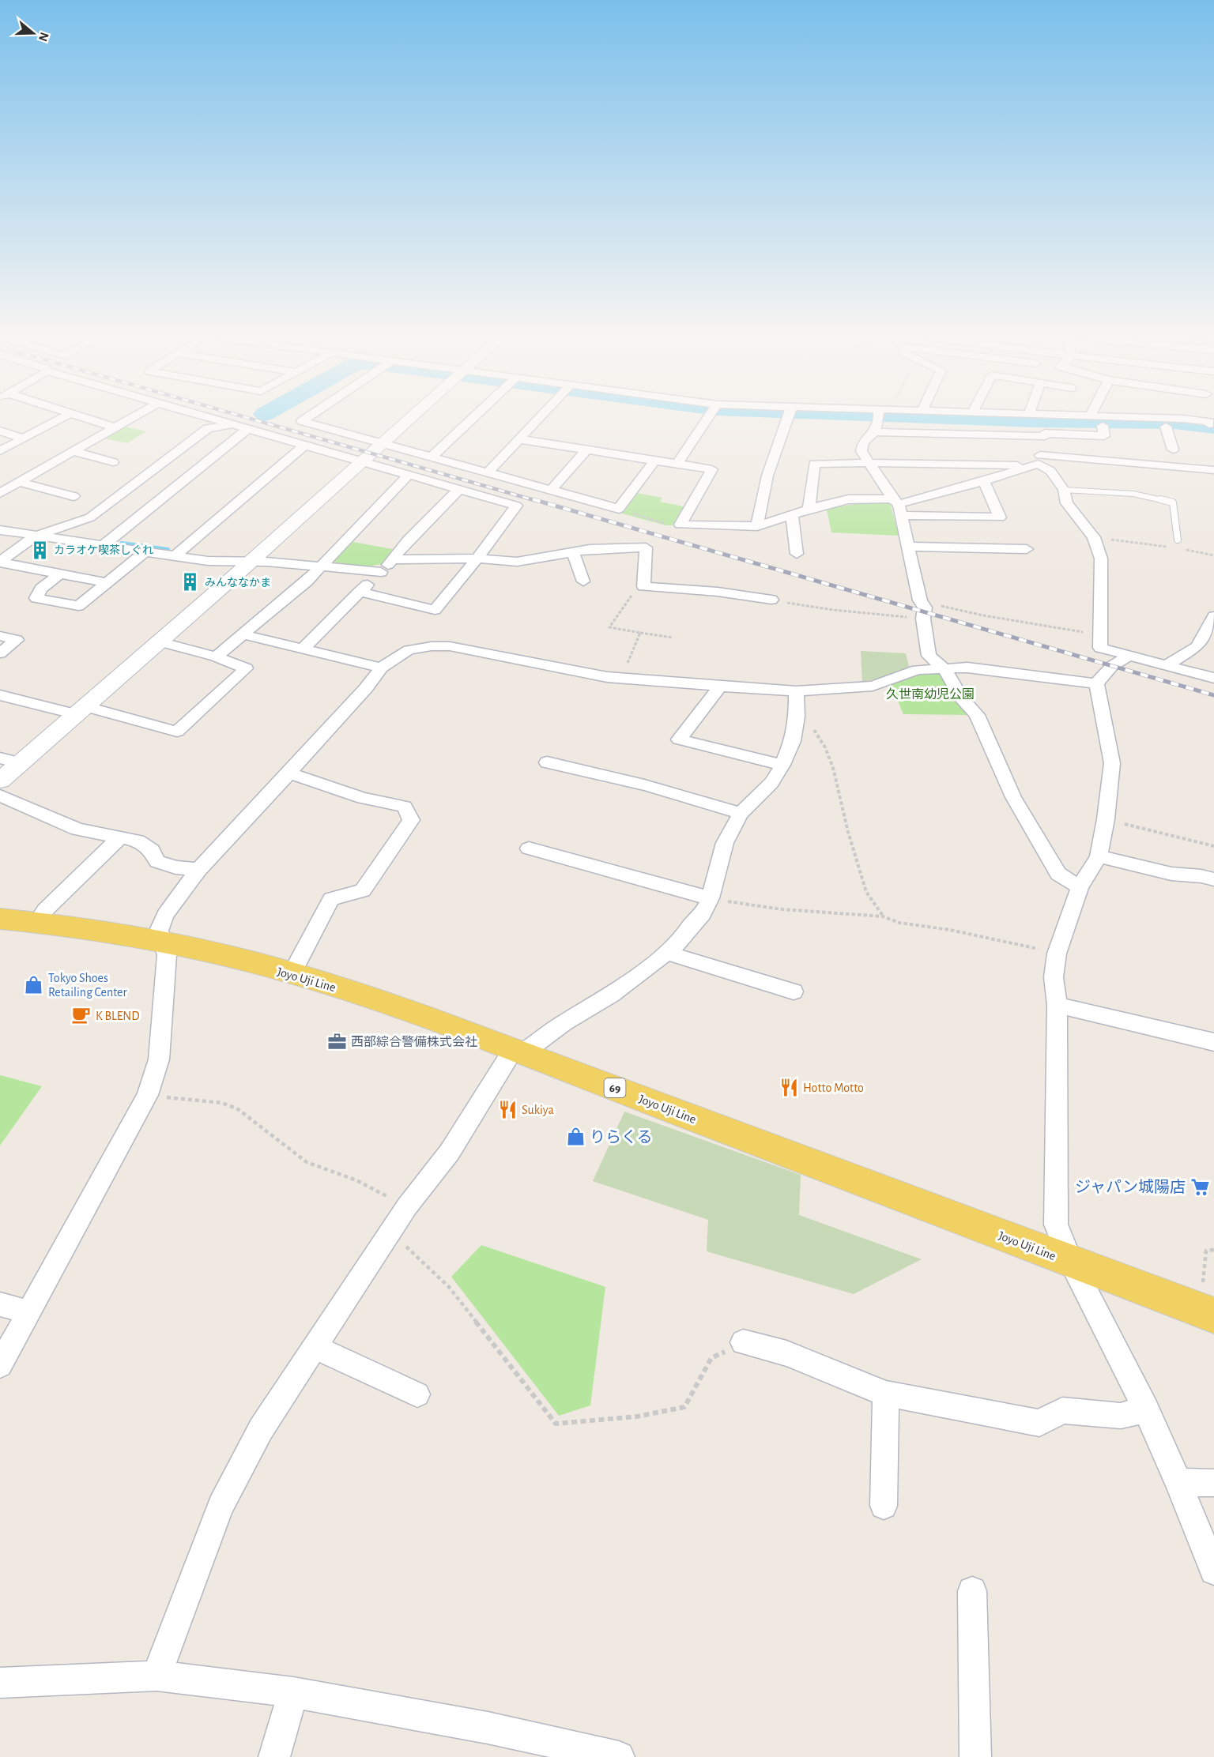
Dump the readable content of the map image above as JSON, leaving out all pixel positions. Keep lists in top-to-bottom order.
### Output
{
  "streets": {
    "main road": ["Joyo Uji Line", "69"]
  },
  "parks": ["久世南幼児公園"],
  "places": {
    "building": ["カラオケ喫茶しぐれ", "みんななかま"],
    "shop": ["Tokyo Shoes Retailing Center", "りらくる"],
    "cafe": ["K BLEND"],
    "office": ["西部綜合警備株式会社"],
    "restaurant": ["Hotto Motto", "Sukiya"],
    "supermarket": ["ジャパン城陽店"]
  },
  "north": "right"
}
